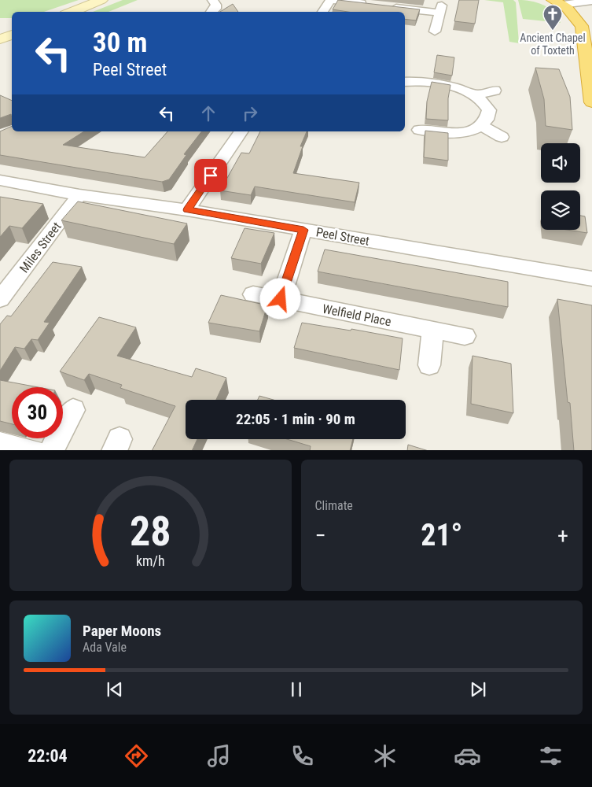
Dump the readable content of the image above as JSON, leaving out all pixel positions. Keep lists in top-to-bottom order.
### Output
{
  "streets": {
    "street": ["Peel Street", "Miles Street", "Welfield Place"]
  },
  "crossings": [
    ["Peel Street", "Miles Street"]
  ],
  "places": {
    "church": ["Ancient Chapel of Toxteth"]
  },
  "page": {
    "turn": ["30 m", "Peel Street"],
    "limit": "30",
    "trip": "22:05 · 1 min · 90 m",
    "tile": "Climate",
    "heat": ["−", "21°", "+"],
    "song": ["Paper Moons", "Ada Vale"],
    "tabs": "22:04",
    "gauge": ["28", "km/h"]
  }
}
